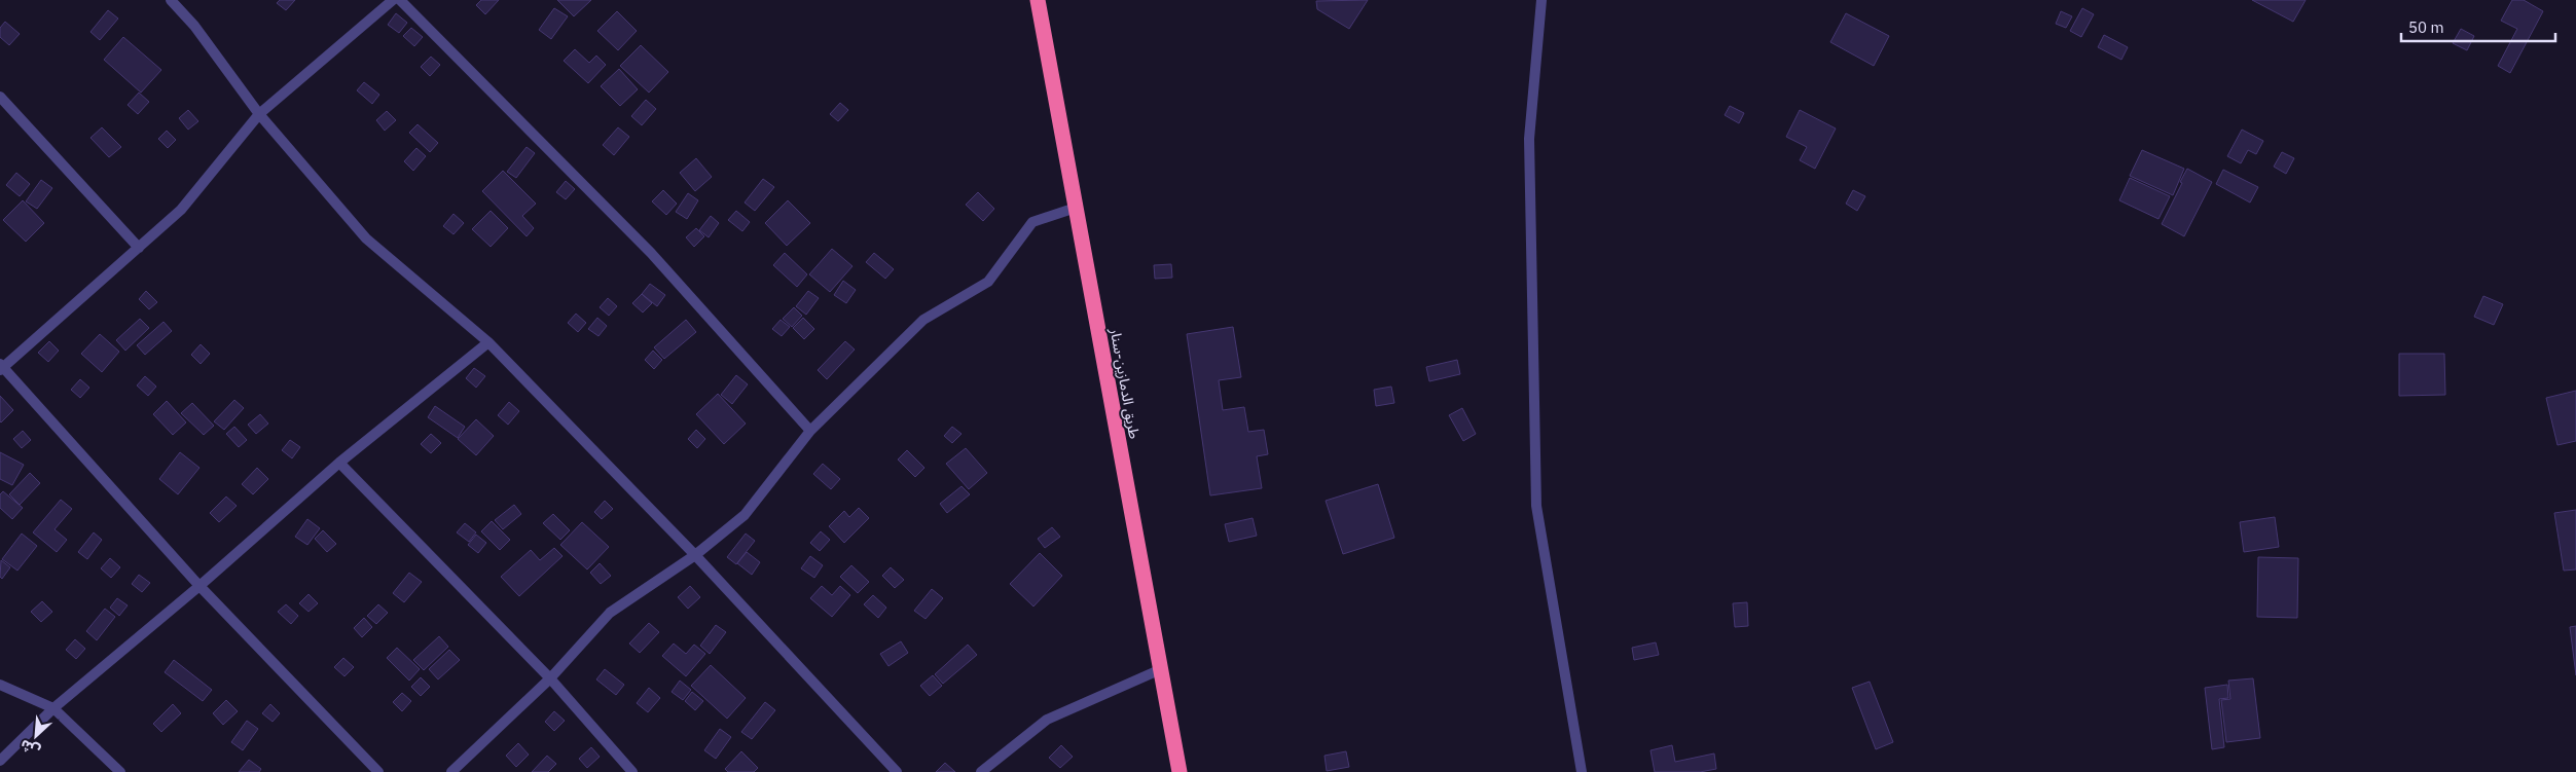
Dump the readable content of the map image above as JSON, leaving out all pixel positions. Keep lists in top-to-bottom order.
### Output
{
  "streets": {
    "highway": ["طريق الدمازين-سنار"]
  },
  "scale_bar": "50 m",
  "north": "bottom left"
}
